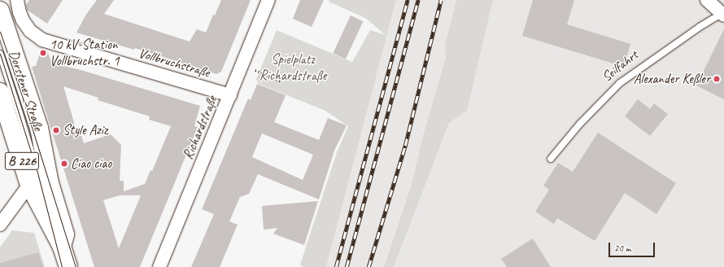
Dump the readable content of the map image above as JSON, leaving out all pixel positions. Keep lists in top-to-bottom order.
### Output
{
  "streets": {
    "main road": ["Dorstener Straße", "B 226"],
    "street": ["Vollbruchstraße", "Seilfahrt", "Richardstraße"]
  },
  "crossings": [
    ["Vollbruchstraße", "Richardstraße"]
  ],
  "parks": ["Spielplatz Richardstraße"],
  "places": [
    "10 kV-Station Vollbruchstr. 1",
    "Alexander Keßler",
    "Style Aziz",
    "Ciao ciao"
  ],
  "scale_bar": "20 m"
}
